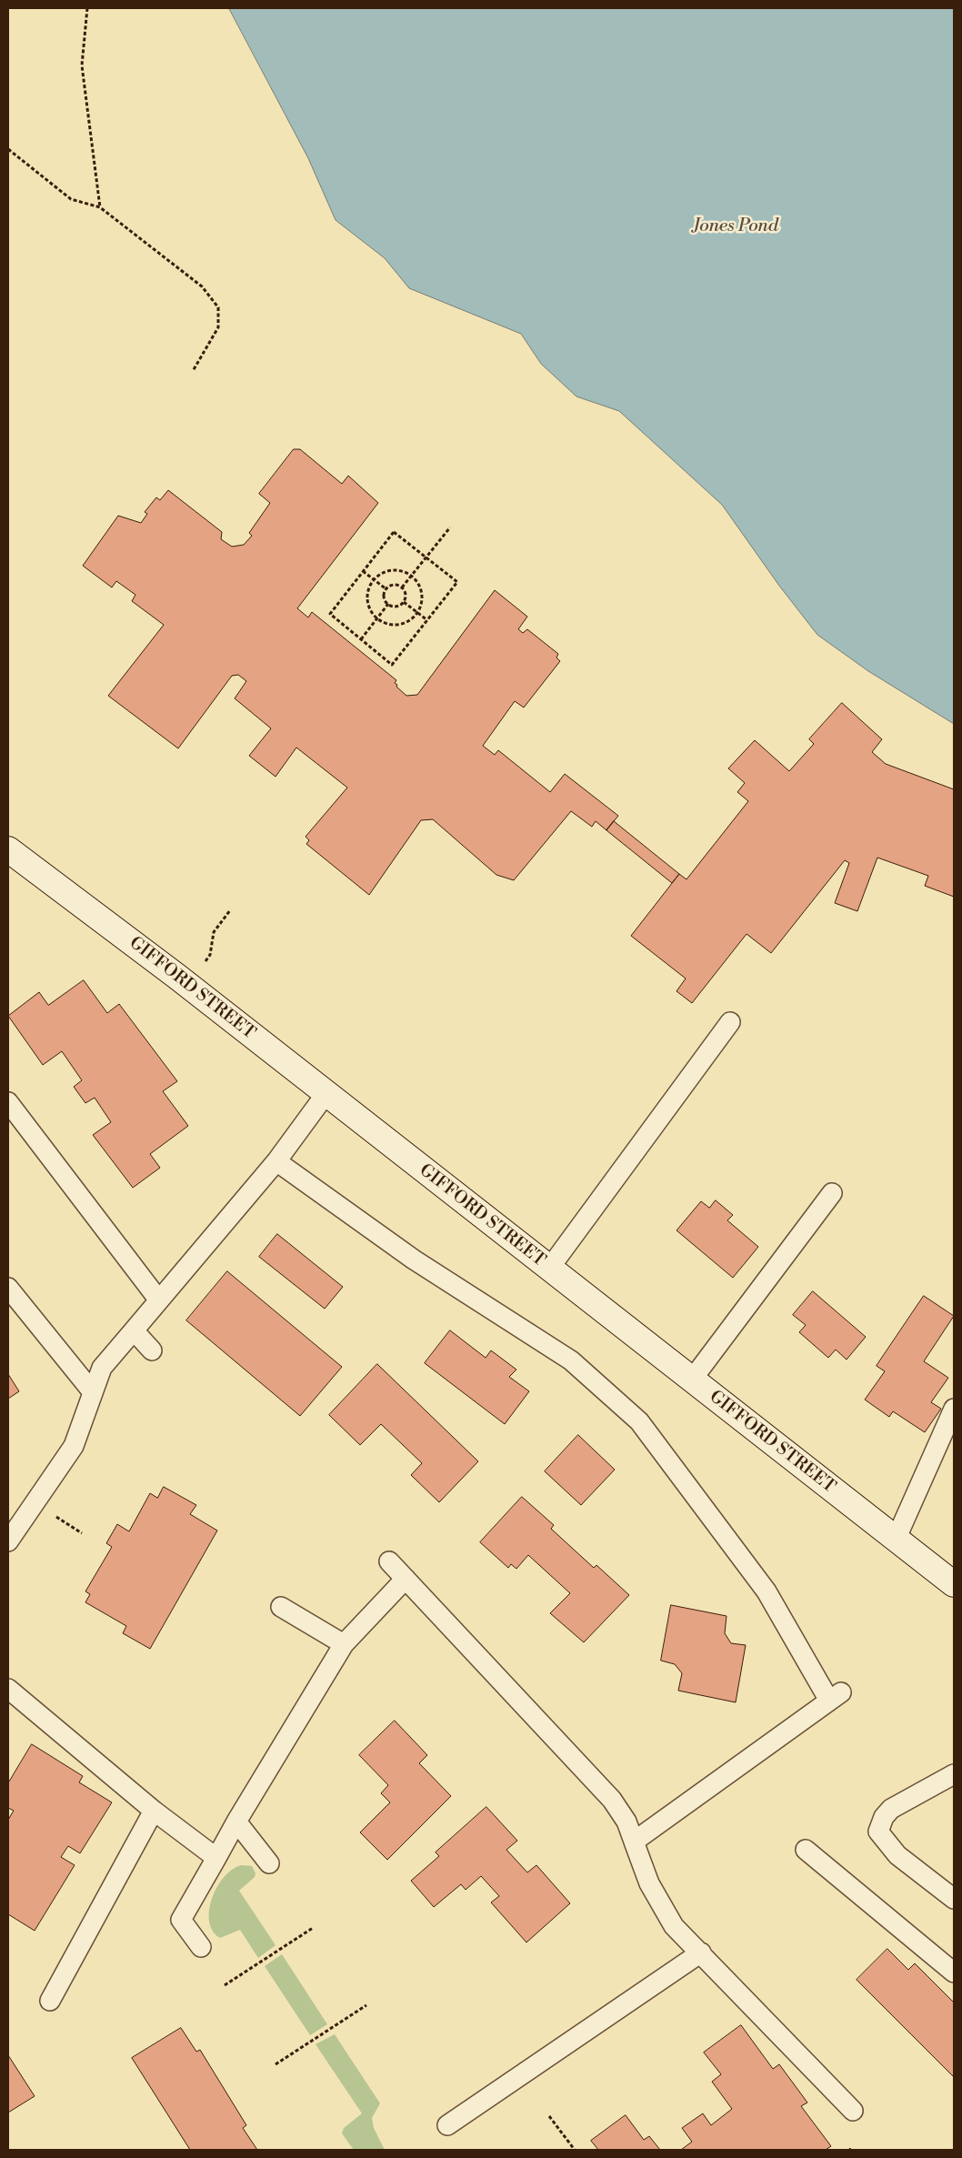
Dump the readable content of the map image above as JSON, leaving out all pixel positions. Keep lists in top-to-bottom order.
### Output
{
  "streets": {
    "main road": ["GIFFORD STREET"]
  },
  "water": ["Jones Pond"]
}
